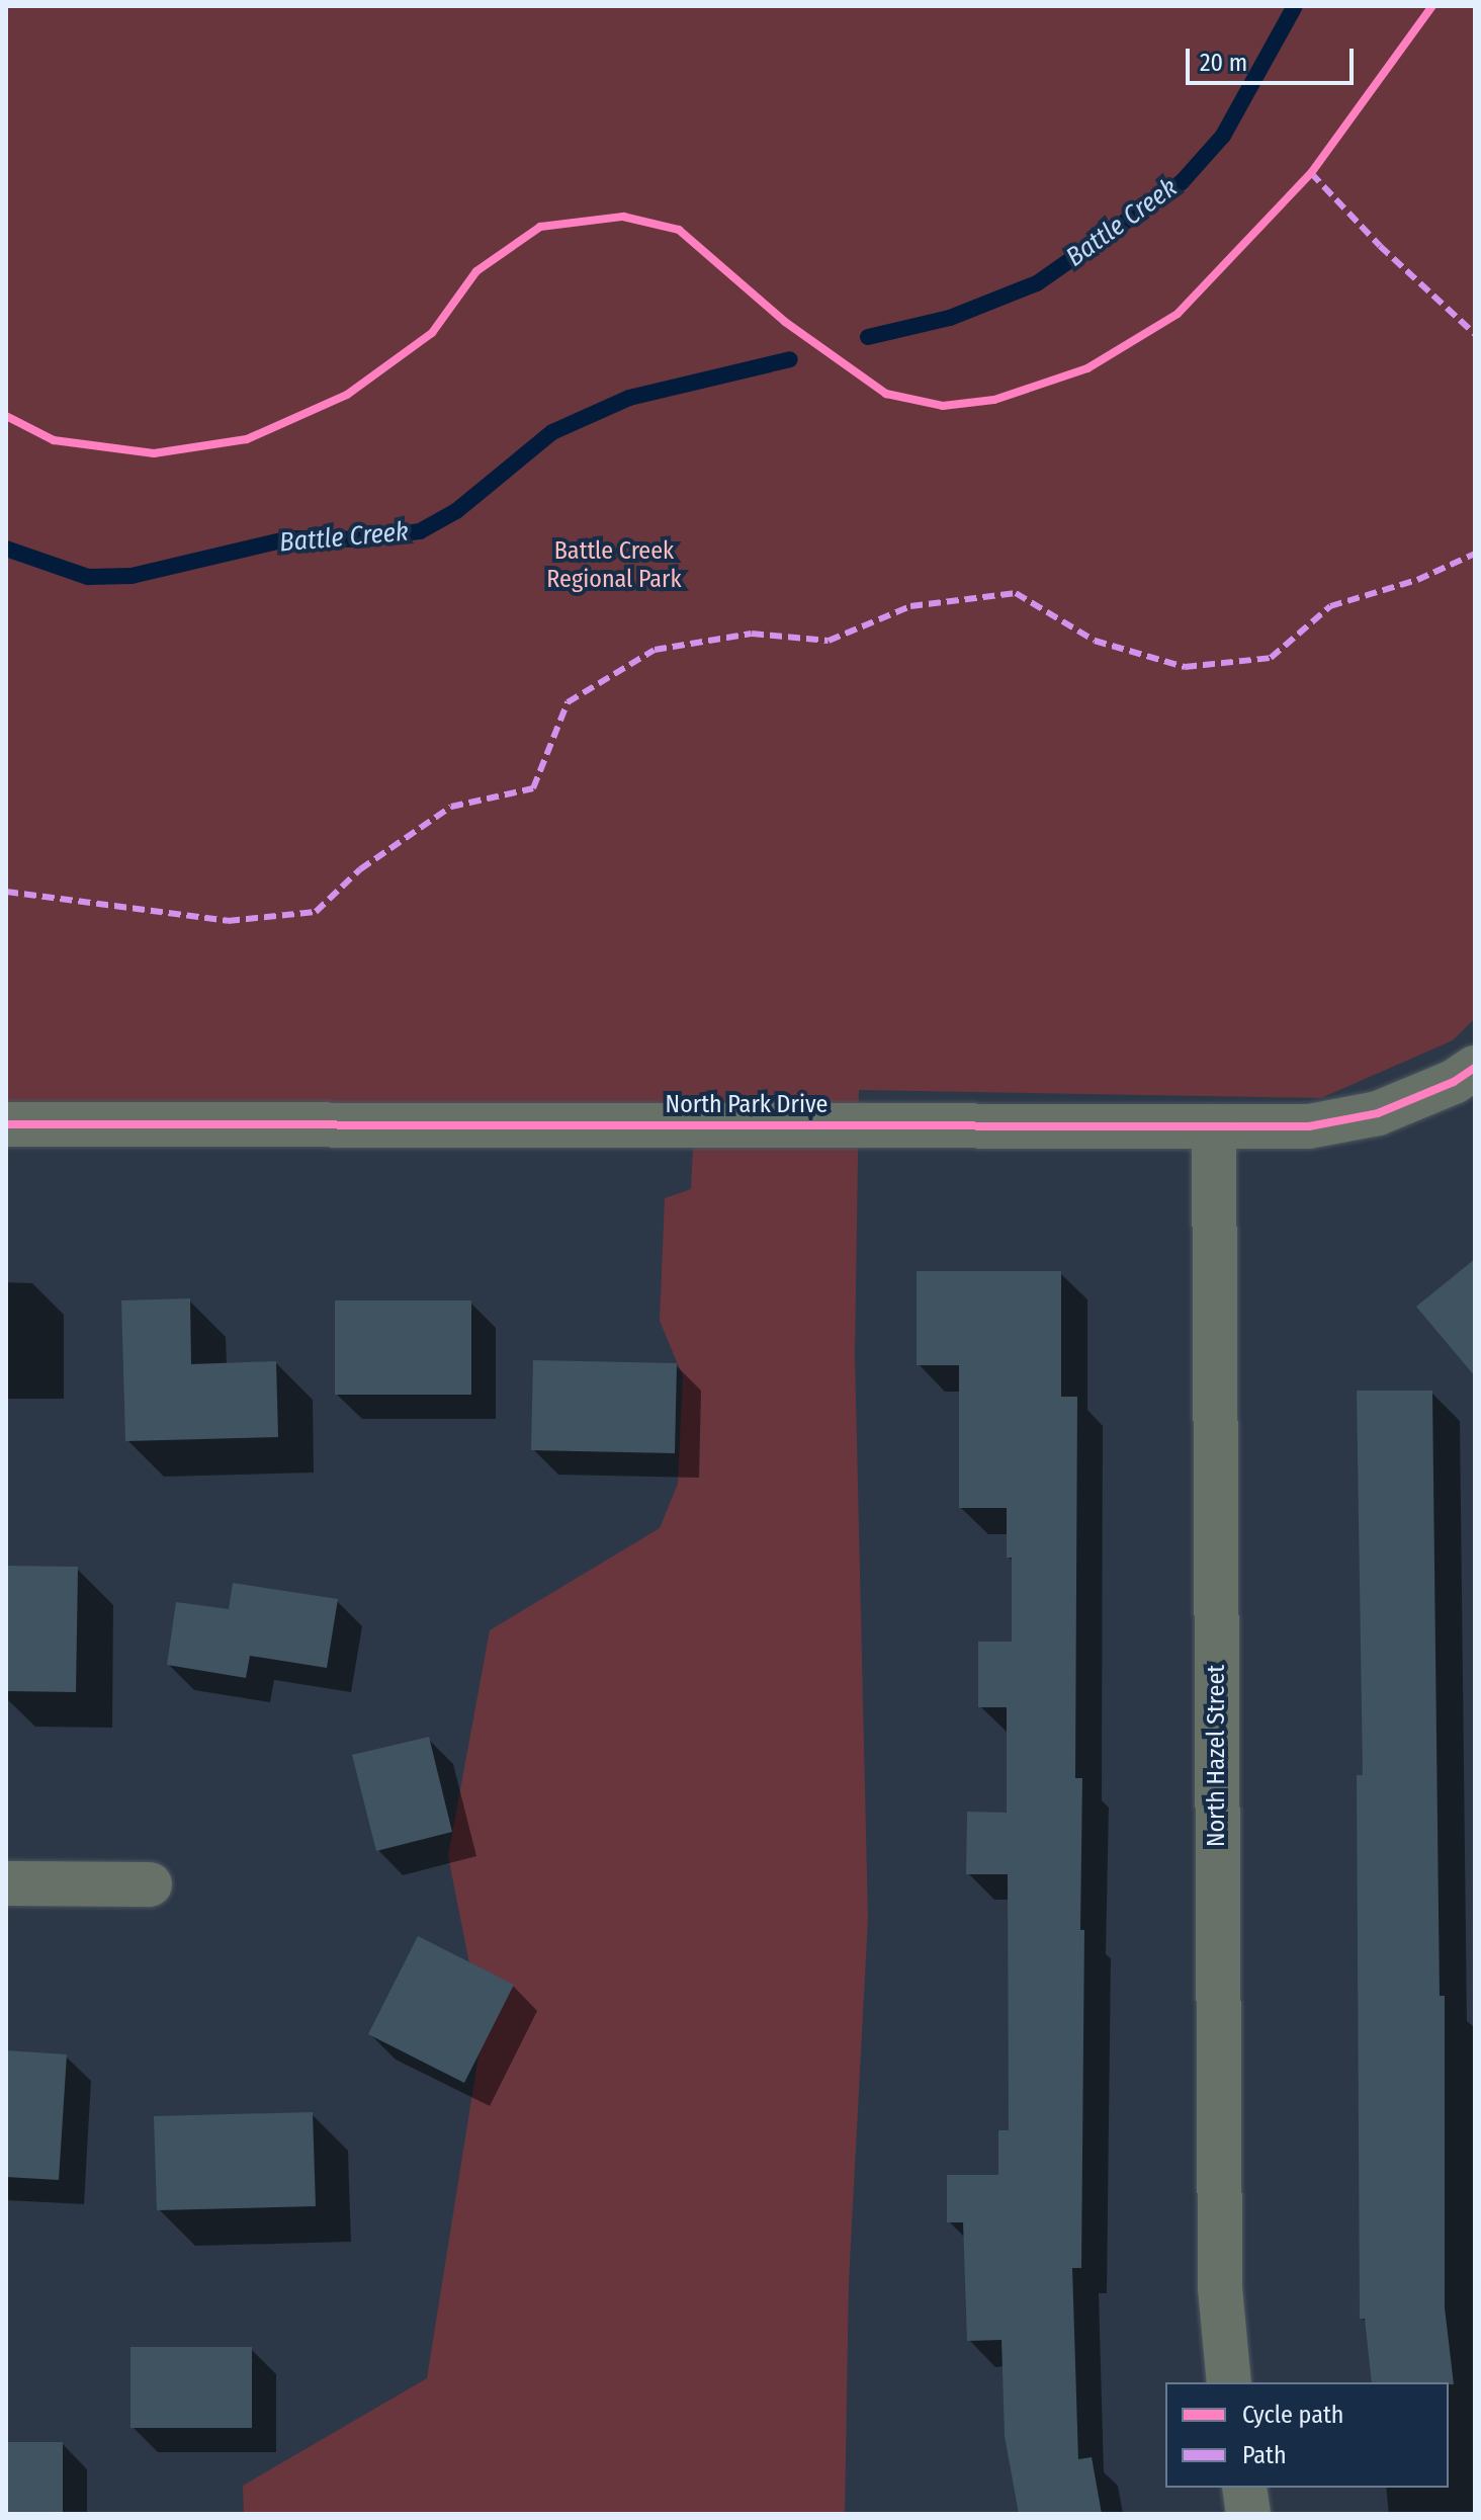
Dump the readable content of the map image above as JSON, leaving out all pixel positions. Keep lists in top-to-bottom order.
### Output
{
  "streets": {
    "street": ["North Park Drive", "North Hazel Street"]
  },
  "crossings": [
    ["North Park Drive", "North Hazel Street"]
  ],
  "water": ["Battle Creek"],
  "parks": ["Battle Creek Regional Park"],
  "legend": ["Cycle path", "Path"],
  "scale_bar": "20 m"
}
